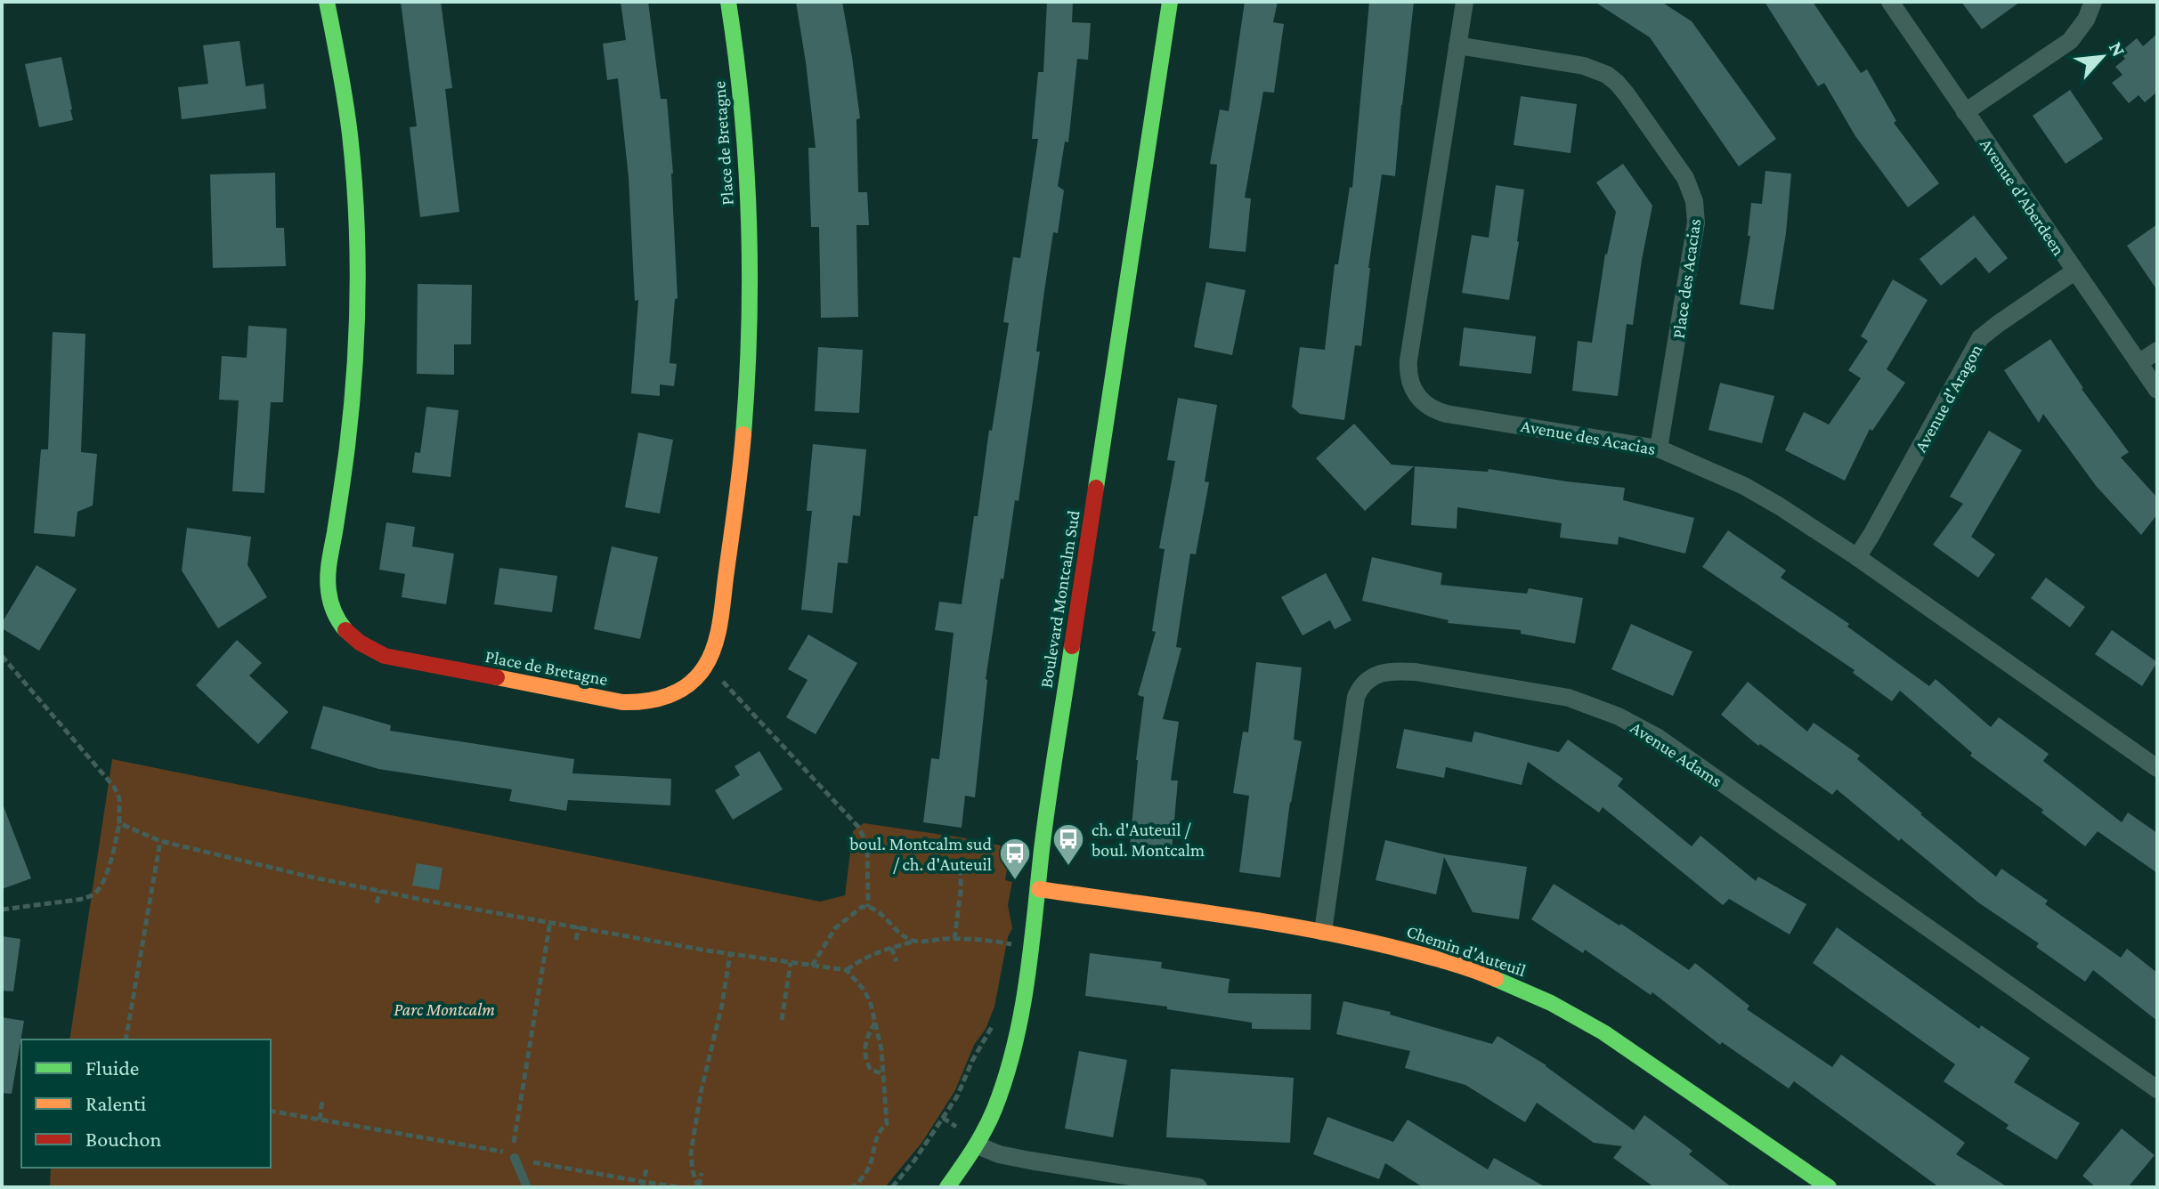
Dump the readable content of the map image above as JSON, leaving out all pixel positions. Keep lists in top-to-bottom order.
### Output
{
  "streets": {
    "street": [
      "Place de Bretagne",
      "Avenue d'Aberdeen",
      "Place des Acacias",
      "Avenue d'Aragon",
      "Avenue des Acacias",
      "Boulevard Montcalm Sud",
      "Avenue Adams",
      "Chemin d'Auteuil"
    ]
  },
  "crossings": [
    ["Avenue d'Aberdeen", "Avenue d'Aragon"],
    ["Place des Acacias", "Avenue des Acacias"],
    ["Avenue d'Aragon", "Avenue des Acacias"],
    ["Boulevard Montcalm Sud", "Chemin d'Auteuil"],
    ["Avenue Adams", "Chemin d'Auteuil"]
  ],
  "parks": ["Parc Montcalm"],
  "places": {
    "bus stop": ["ch. d'Auteuil / boul. Montcalm", "boul. Montcalm sud / ch. d'Auteuil"]
  },
  "legend": ["Fluide", "Ralenti", "Bouchon"],
  "north": "top right"
}
